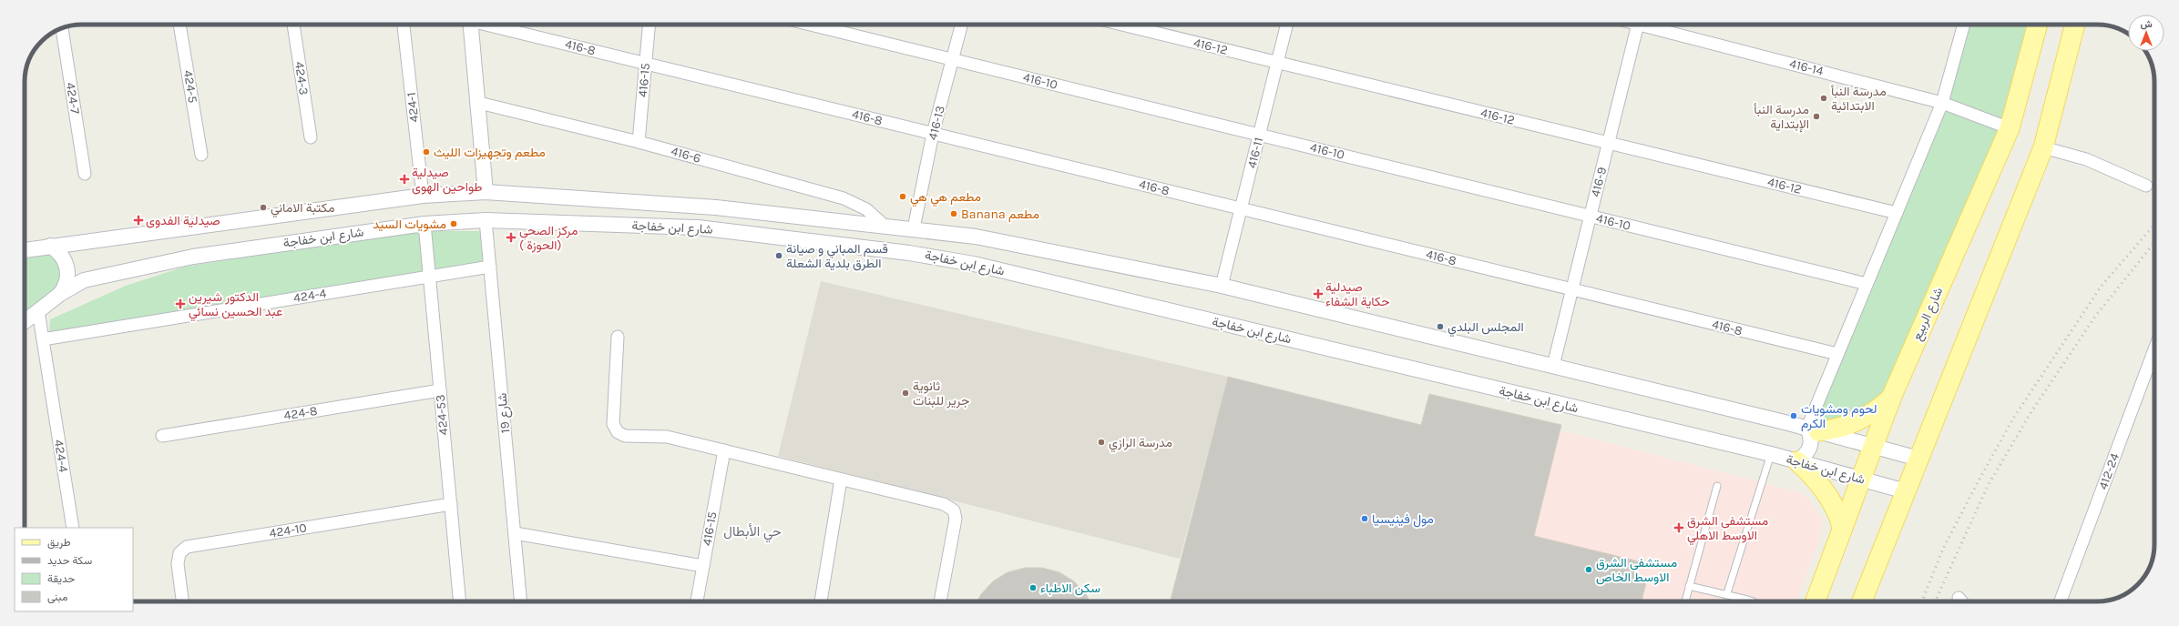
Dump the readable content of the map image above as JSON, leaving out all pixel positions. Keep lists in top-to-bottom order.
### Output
{
  "streets": {
    "main road": ["شارع الربيع"],
    "street": [
      "416-12",
      "416-8",
      "416-14",
      "424-3",
      "416-15",
      "416-10",
      "424-5",
      "424-7",
      "424-1",
      "416-13",
      "416-11",
      "416-6",
      "416-9",
      "شارع ابن خفاجة",
      "424-4",
      "424-8",
      "شارع 19",
      "424-53",
      "412-24",
      "424-10"
    ]
  },
  "crossings": [
    ["416-12", "416-11"],
    ["416-12", "416-9"],
    ["416-8", "416-15"],
    ["416-8", "416-13"],
    ["416-8", "416-11"],
    ["416-8", "416-9"],
    ["416-14", "شارع الربيع"],
    ["416-15", "416-6"],
    ["416-10", "416-13"],
    ["416-10", "416-11"],
    ["416-10", "416-9"],
    ["424-1", "شارع ابن خفاجة"],
    ["416-13", "شارع ابن خفاجة"],
    ["416-11", "شارع ابن خفاجة"],
    ["416-6", "شارع ابن خفاجة"],
    ["416-9", "شارع ابن خفاجة"],
    ["شارع ابن خفاجة", "424-4"],
    ["شارع ابن خفاجة", "شارع الربيع"],
    ["شارع ابن خفاجة", "شارع 19"],
    ["شارع ابن خفاجة", "424-53"],
    ["424-4", "شارع 19"],
    ["424-4", "424-53"],
    ["424-8", "424-53"],
    ["424-53", "424-10"]
  ],
  "districts": ["حي الأبطال"],
  "places": {
    "other": [
      "مدرسة النبأ الابتدائية",
      "مدرسة النبأ الإبتداية",
      "مطعم وتجهيزات الليث",
      "مطعم هي هي",
      "مكتبة الاماني",
      "Banana مطعم",
      "مشويات السيد",
      "قسم المباني و صيانة الطرق بلدية الشعلة",
      "المجلس البلدي",
      "ثانوية جرير للبنات",
      "لحوم ومشويات الكرم",
      "مدرسة الرازي",
      "مول فينيسيا",
      "مستشفى الشرق الاوسط الخاص",
      "سكن الاطباء"
    ],
    "health": [
      "صيدلية طواحين الهوى",
      "صيدلية الفدوى",
      "مركز الصحي ( الحوزة)",
      "صيدلية حكاية الشفاء",
      "الدكتور شيرين عبد الحسين نسائي",
      "مستشفى الشرق الاوسط الاهلي"
    ]
  },
  "legend": [
    "طريق",
    "سكة حديد",
    "حديقة",
    "مبنى"
  ],
  "north": "top"
}
